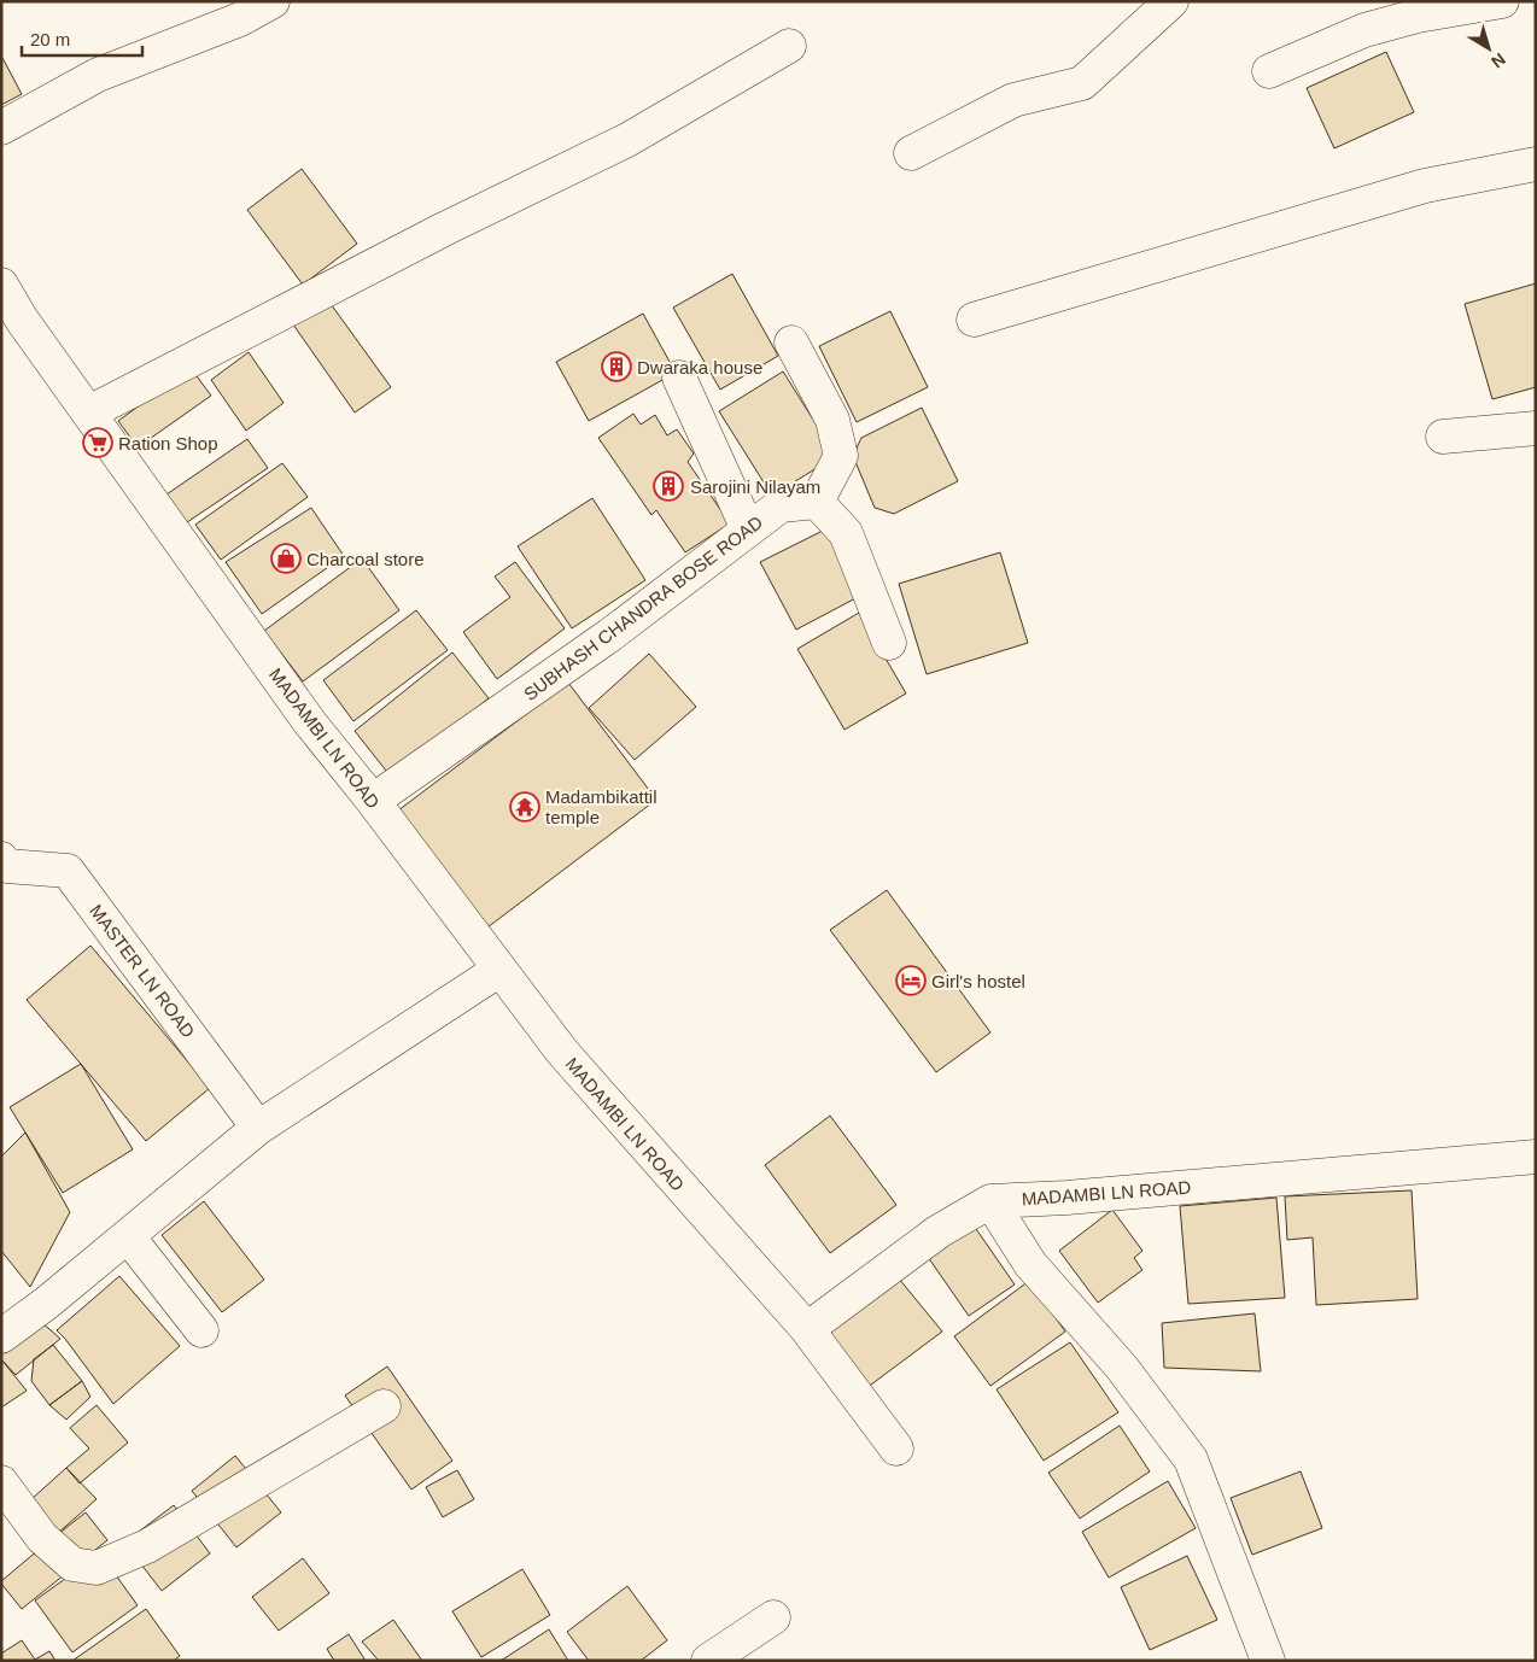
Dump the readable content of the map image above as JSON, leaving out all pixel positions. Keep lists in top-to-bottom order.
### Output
{
  "streets": {
    "street": ["SUBHASH CHANDRA BOSE ROAD", "MADAMBI LN ROAD", "MASTER LN ROAD"]
  },
  "crossings": [
    ["SUBHASH CHANDRA BOSE ROAD", "MADAMBI LN ROAD"]
  ],
  "places": {
    "building": ["Dwaraka house", "Sarojini Nilayam"],
    "supermarket": ["Ration Shop"],
    "shop": ["Charcoal store"],
    "temple": ["Madambikattil temple"],
    "hotel": ["Girl's hostel"]
  },
  "scale_bar": "20 m",
  "north": "bottom right"
}
